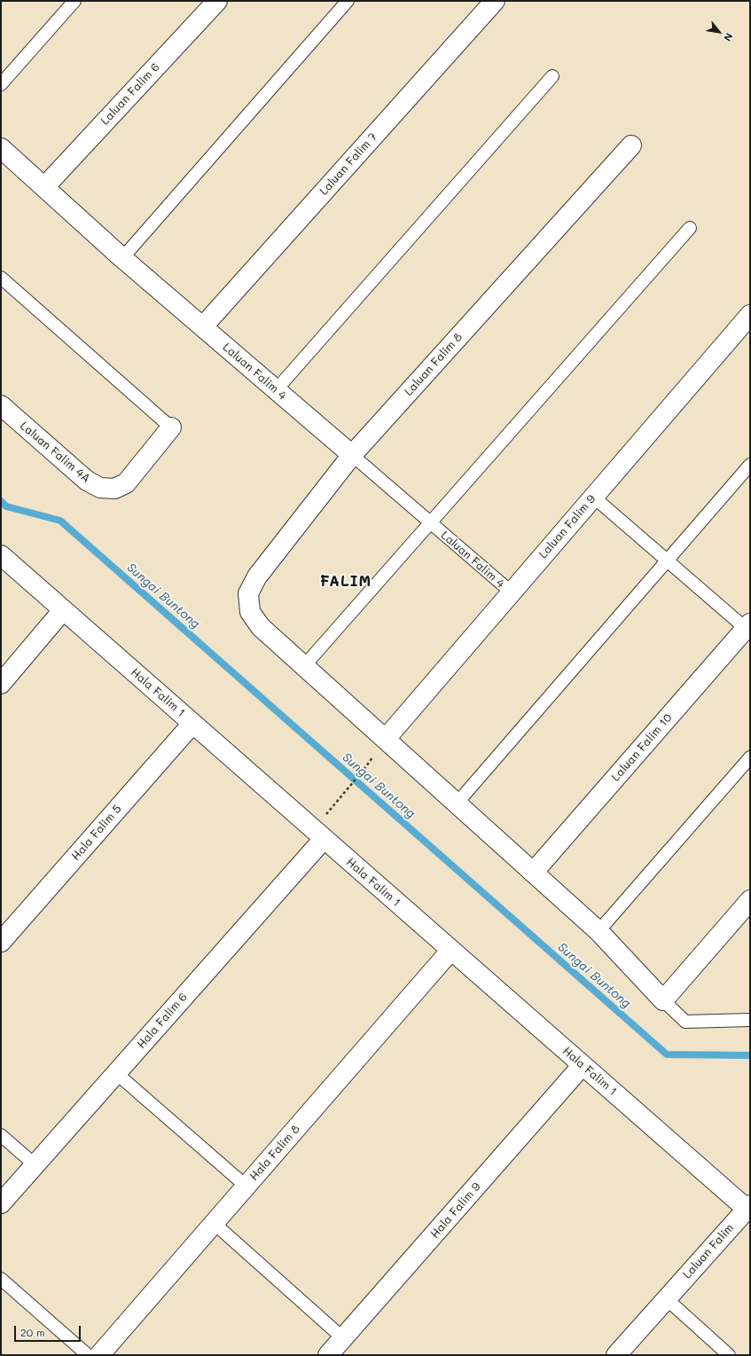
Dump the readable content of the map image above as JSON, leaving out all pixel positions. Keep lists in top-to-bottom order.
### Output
{
  "streets": {
    "street": [
      "Laluan Falim 6",
      "Laluan Falim 7",
      "Laluan Falim 8",
      "Laluan Falim 4",
      "Laluan Falim 4A",
      "Laluan Falim 9",
      "Hala Falim 1",
      "Laluan Falim 10",
      "Hala Falim 5",
      "Hala Falim 6",
      "Hala Falim 8",
      "Hala Falim 9",
      "Laluan Falim"
    ]
  },
  "crossings": [
    ["Laluan Falim 6", "Laluan Falim 4"],
    ["Laluan Falim 7", "Laluan Falim 4"],
    ["Laluan Falim 8", "Laluan Falim 4"],
    ["Laluan Falim 4", "Laluan Falim 9"],
    ["Hala Falim 1", "Hala Falim 5"],
    ["Hala Falim 1", "Hala Falim 6"],
    ["Hala Falim 1", "Hala Falim 8"],
    ["Hala Falim 1", "Hala Falim 9"],
    ["Hala Falim 1", "Laluan Falim"]
  ],
  "districts": ["FALIM"],
  "water": ["Sungai Buntong"],
  "scale_bar": "20 m",
  "north": "bottom right"
}
